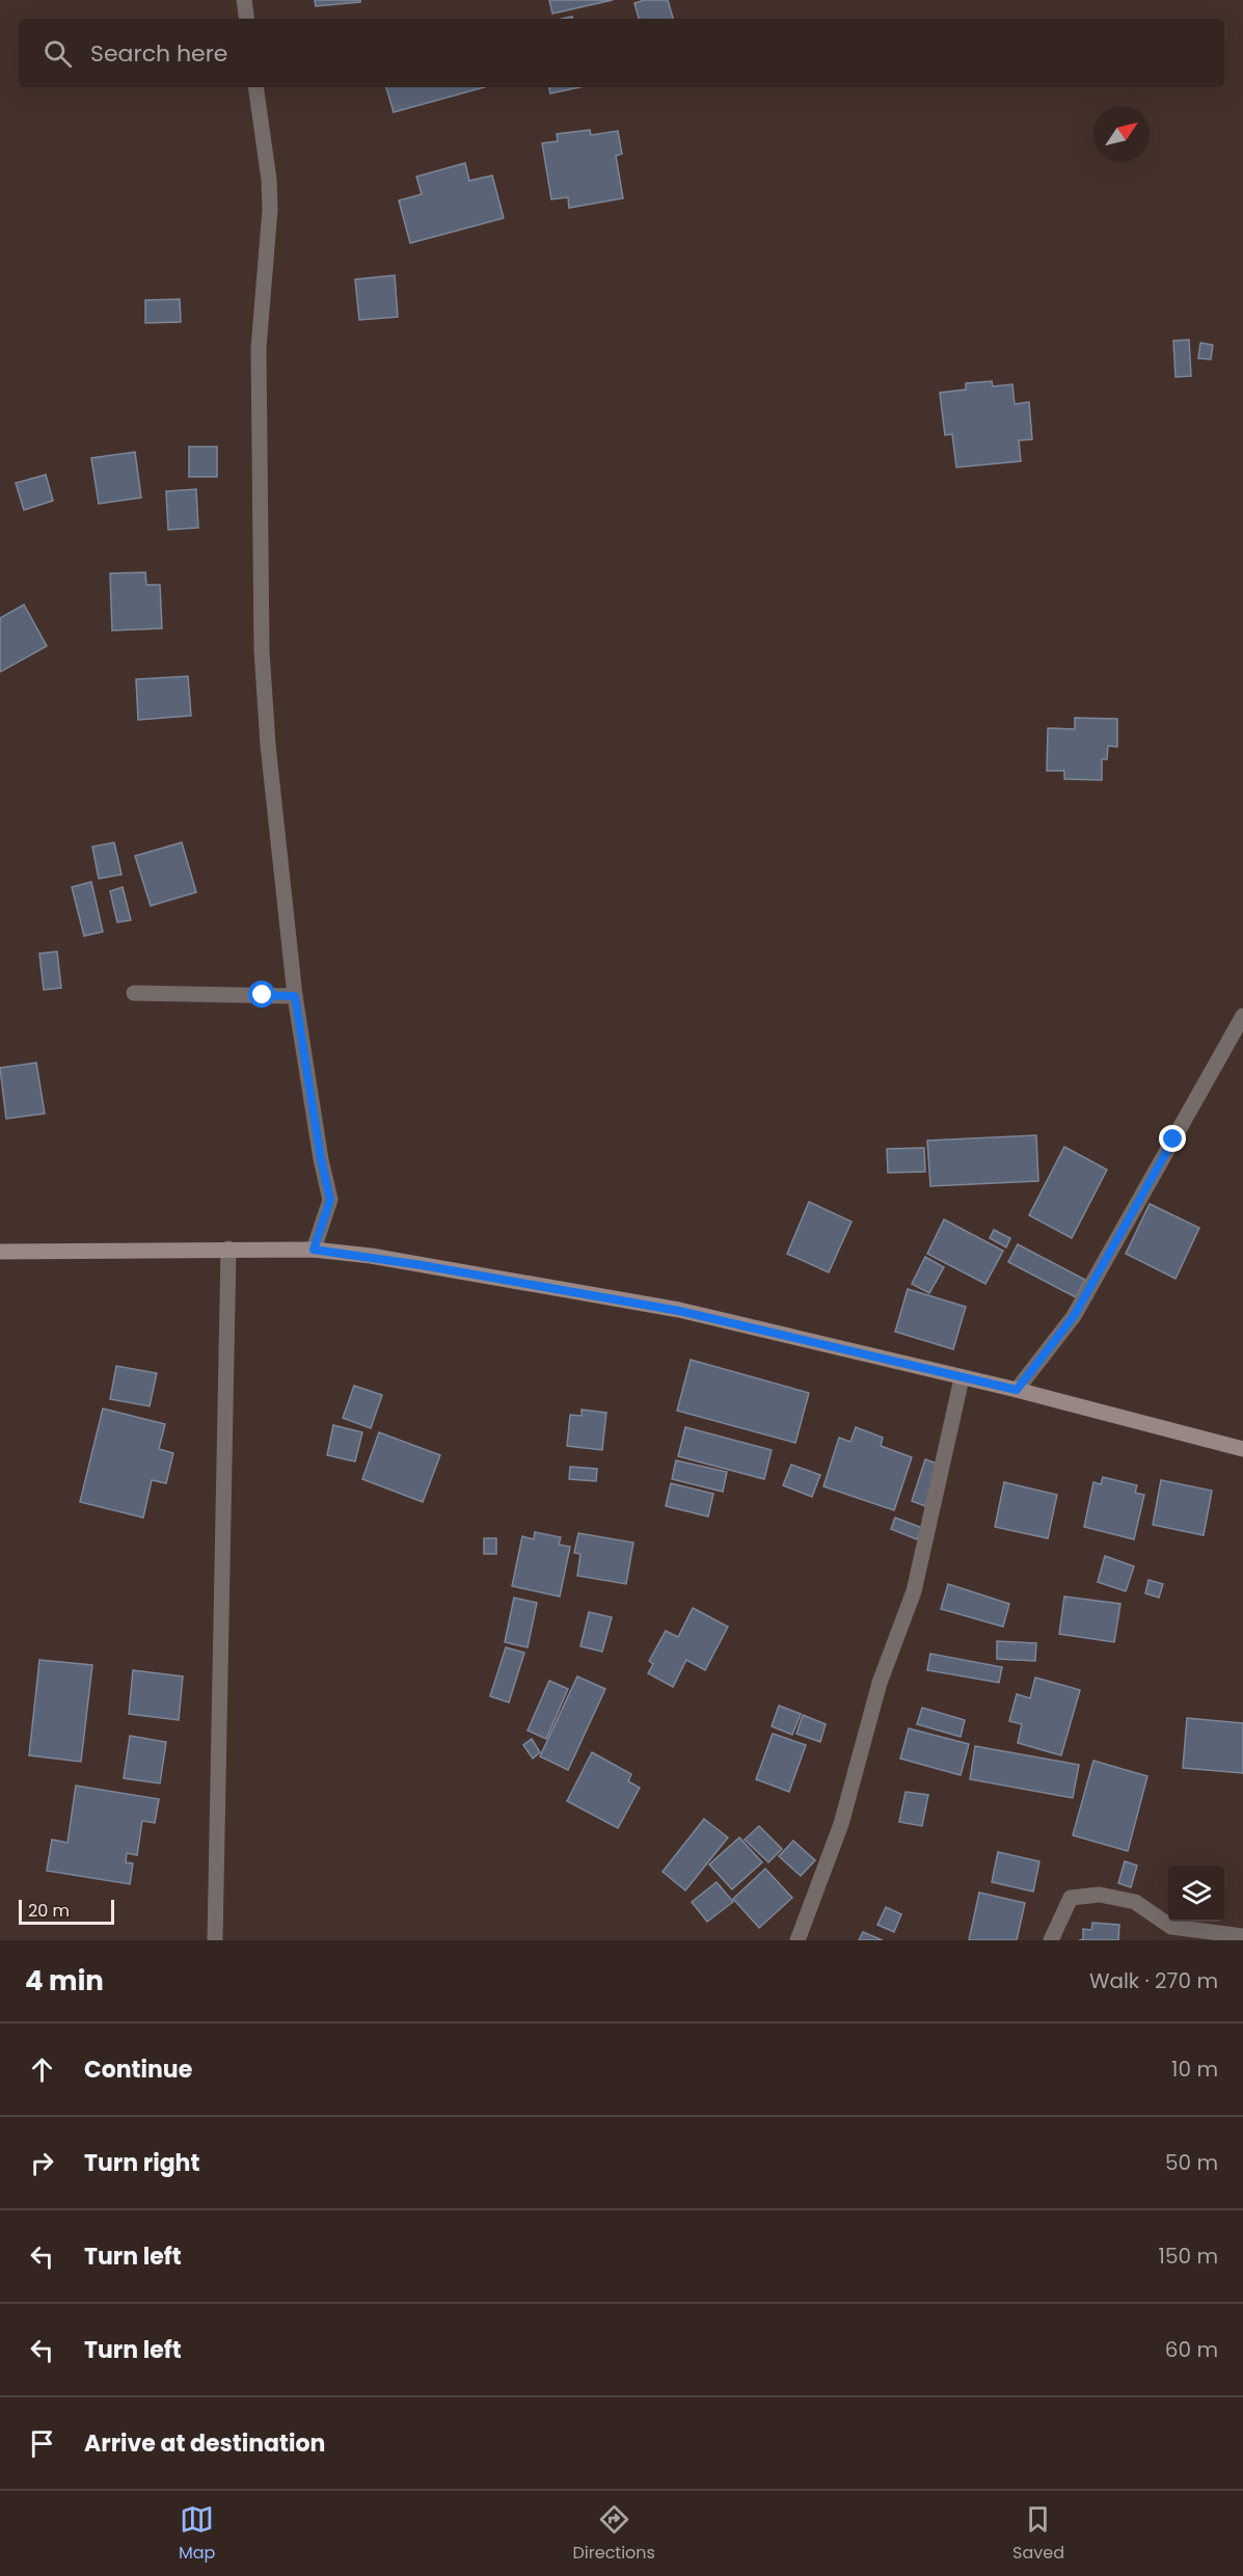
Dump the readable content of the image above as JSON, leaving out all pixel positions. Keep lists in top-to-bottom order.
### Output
{
  "scale_bar": "20 m",
  "north": "top right",
  "page": {
    "search": "Search here",
    "scale": "20 m",
    "heading": ["4 min", "Walk · 270 m"],
    "list": [
      ["Continue", "10 m"],
      ["Turn right", "50 m"],
      ["Turn left", "150 m"],
      ["Turn left", "60 m"],
      "Arrive at destination"
    ],
    "nav": ["Map", "Directions", "Saved"]
  }
}
